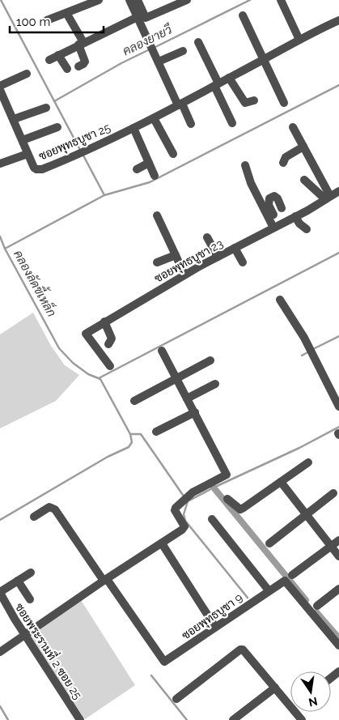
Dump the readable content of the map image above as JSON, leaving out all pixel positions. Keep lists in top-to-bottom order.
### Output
{
  "streets": {
    "street": [
      "ซอยพุทธบูชา 25",
      "ซอยพุทธบูชา 23",
      "ซอยพุทธบูชา 9",
      "ซอยพระรามที่ 2 ซอย 25"
    ]
  },
  "water": ["คลองยายวี", "คลองลัดขี้เหล็ก"],
  "scale_bar": "100 m",
  "north": "bottom"
}
